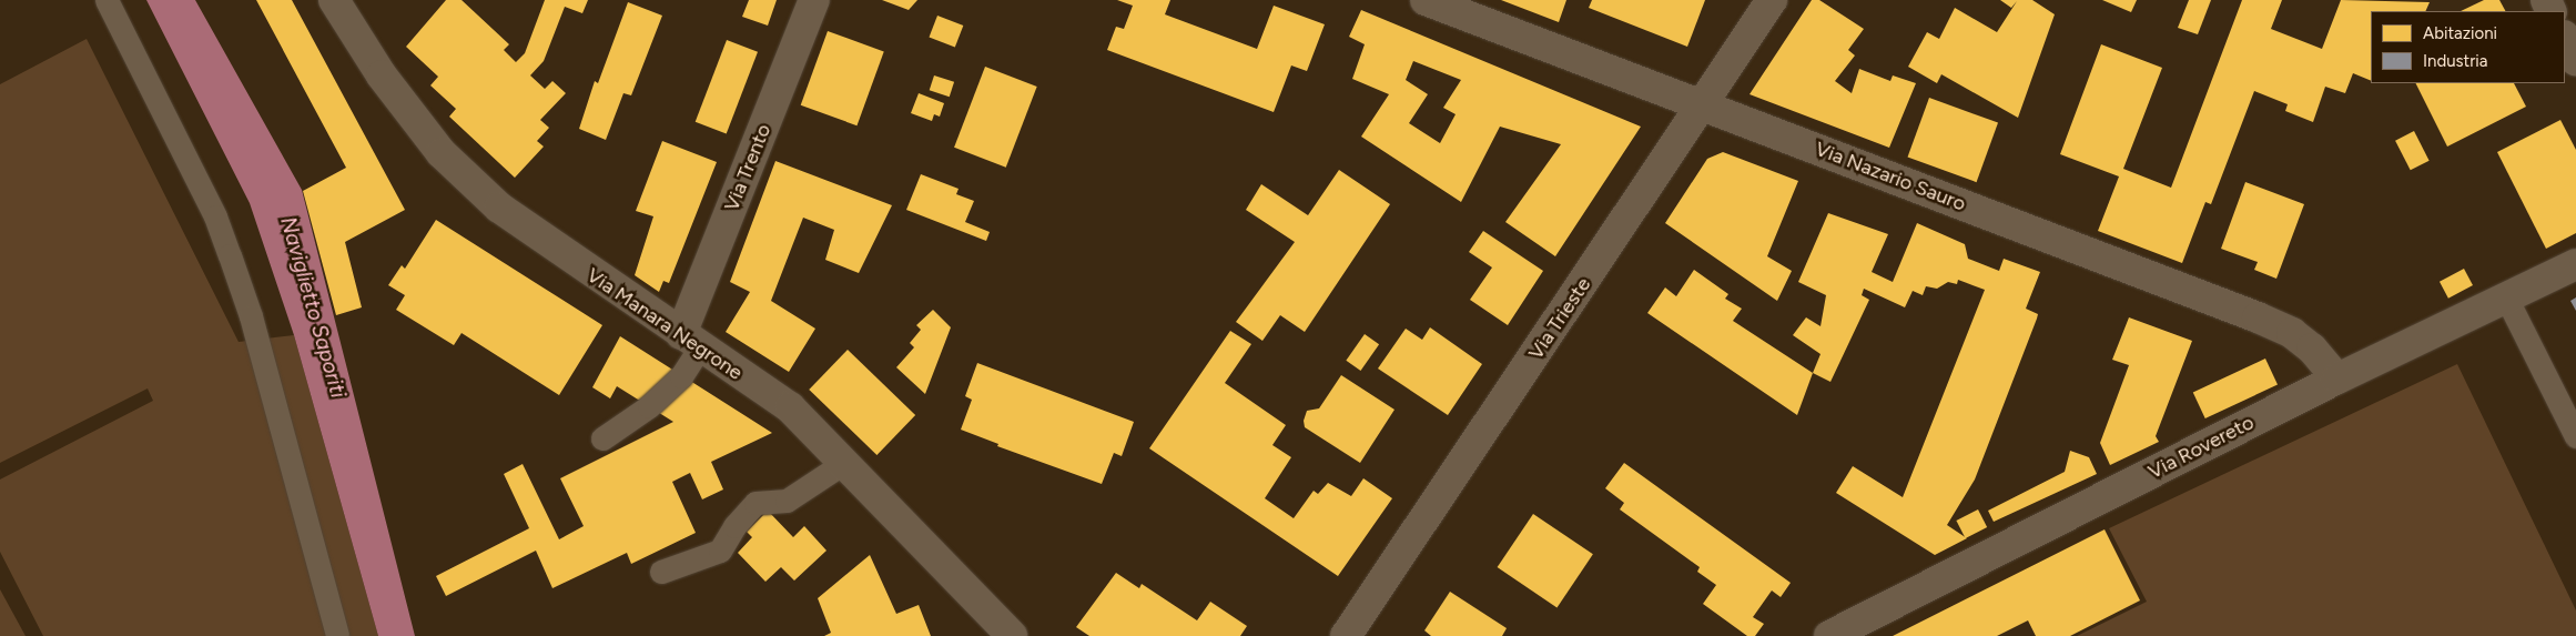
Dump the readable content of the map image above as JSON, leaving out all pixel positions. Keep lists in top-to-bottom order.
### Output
{
  "streets": {
    "street": [
      "Via Trento",
      "Via Nazario Sauro",
      "Via Trieste",
      "Via Manara Negrone",
      "Via Rovereto"
    ]
  },
  "crossings": [
    ["Via Trento", "Via Manara Negrone"],
    ["Via Nazario Sauro", "Via Trieste"],
    ["Via Nazario Sauro", "Via Rovereto"]
  ],
  "water": ["Naviglietto Saporiti"],
  "legend": ["Abitazioni", "Industria"]
}
